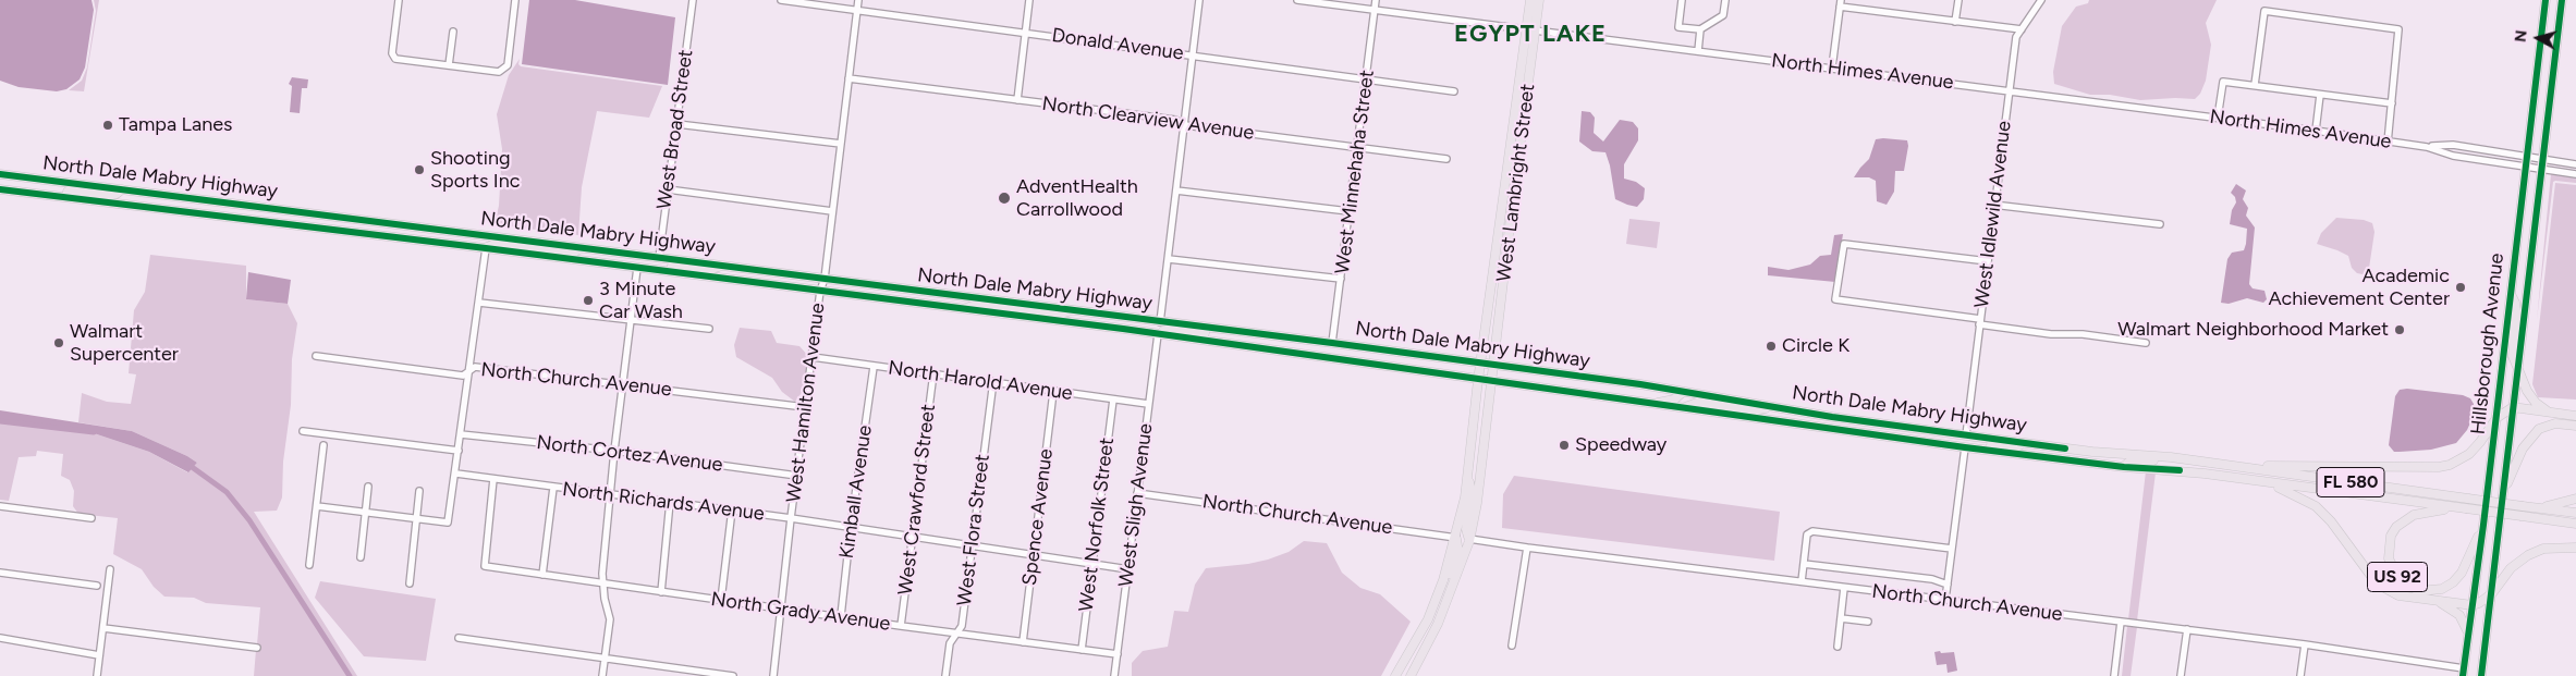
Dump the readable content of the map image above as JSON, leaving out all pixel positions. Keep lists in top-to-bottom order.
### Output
{
  "streets": {
    "main road": [
      "North Dale Mabry Highway",
      "West Lambright Street",
      "Hillsborough Avenue",
      "FL 580",
      "US 92"
    ],
    "street": [
      "Donald Avenue",
      "North Himes Avenue",
      "North Clearview Avenue",
      "West Broad Street",
      "West Minnehaha Street",
      "West Idlewild Avenue",
      "North Church Avenue",
      "North Harold Avenue",
      "West Hamilton Avenue",
      "North Cortez Avenue",
      "Kimball Avenue",
      "West Crawford Street",
      "North Richards Avenue",
      "West Sligh Avenue",
      "Spence Avenue",
      "West Norfolk Street",
      "West Flora Street",
      "North Grady Avenue"
    ]
  },
  "crossings": [
    ["Donald Avenue", "West Minnehaha Street"],
    ["Donald Avenue", "West Hamilton Avenue"],
    ["North Himes Avenue", "West Minnehaha Street"],
    ["North Himes Avenue", "West Lambright Street"],
    ["North Himes Avenue", "West Idlewild Avenue"],
    ["North Himes Avenue", "Hillsborough Avenue"],
    ["North Clearview Avenue", "West Minnehaha Street"],
    ["North Clearview Avenue", "West Hamilton Avenue"],
    ["West Broad Street", "North Dale Mabry Highway"],
    ["West Minnehaha Street", "North Dale Mabry Highway"],
    ["North Dale Mabry Highway", "West Lambright Street"],
    ["North Dale Mabry Highway", "West Idlewild Avenue"],
    ["North Dale Mabry Highway", "West Hamilton Avenue"],
    ["North Dale Mabry Highway", "FL 580"],
    ["North Dale Mabry Highway", "West Sligh Avenue"],
    ["North Dale Mabry Highway", "US 92"],
    ["West Lambright Street", "North Church Avenue"],
    ["Hillsborough Avenue", "North Church Avenue"],
    ["Hillsborough Avenue", "FL 580"],
    ["Hillsborough Avenue", "US 92"],
    ["North Church Avenue", "West Hamilton Avenue"],
    ["North Church Avenue", "West Sligh Avenue"],
    ["North Harold Avenue", "West Hamilton Avenue"],
    ["North Harold Avenue", "Kimball Avenue"],
    ["North Harold Avenue", "West Crawford Street"],
    ["North Harold Avenue", "West Sligh Avenue"],
    ["North Harold Avenue", "Spence Avenue"],
    ["North Harold Avenue", "West Norfolk Street"],
    ["North Harold Avenue", "West Flora Street"],
    ["West Hamilton Avenue", "North Cortez Avenue"],
    ["West Hamilton Avenue", "North Richards Avenue"],
    ["West Hamilton Avenue", "North Grady Avenue"],
    ["Kimball Avenue", "North Richards Avenue"],
    ["Kimball Avenue", "North Grady Avenue"],
    ["West Crawford Street", "North Richards Avenue"],
    ["West Crawford Street", "North Grady Avenue"],
    ["North Richards Avenue", "West Sligh Avenue"],
    ["North Richards Avenue", "Spence Avenue"],
    ["North Richards Avenue", "West Norfolk Street"],
    ["North Richards Avenue", "West Flora Street"],
    ["North Richards Avenue", "North Grady Avenue"],
    ["West Sligh Avenue", "North Grady Avenue"],
    ["Spence Avenue", "North Grady Avenue"],
    ["West Norfolk Street", "North Grady Avenue"],
    ["West Flora Street", "North Grady Avenue"]
  ],
  "districts": ["EGYPT LAKE"],
  "places": [
    "Tampa Lanes",
    "Shooting Sports Inc",
    "AdventHealth Carrollwood",
    "Academic Achievement Center",
    "3 Minute Car Wash",
    "Walmart Neighborhood Market",
    "Walmart Supercenter",
    "Circle K",
    "Speedway"
  ],
  "north": "left"
}
